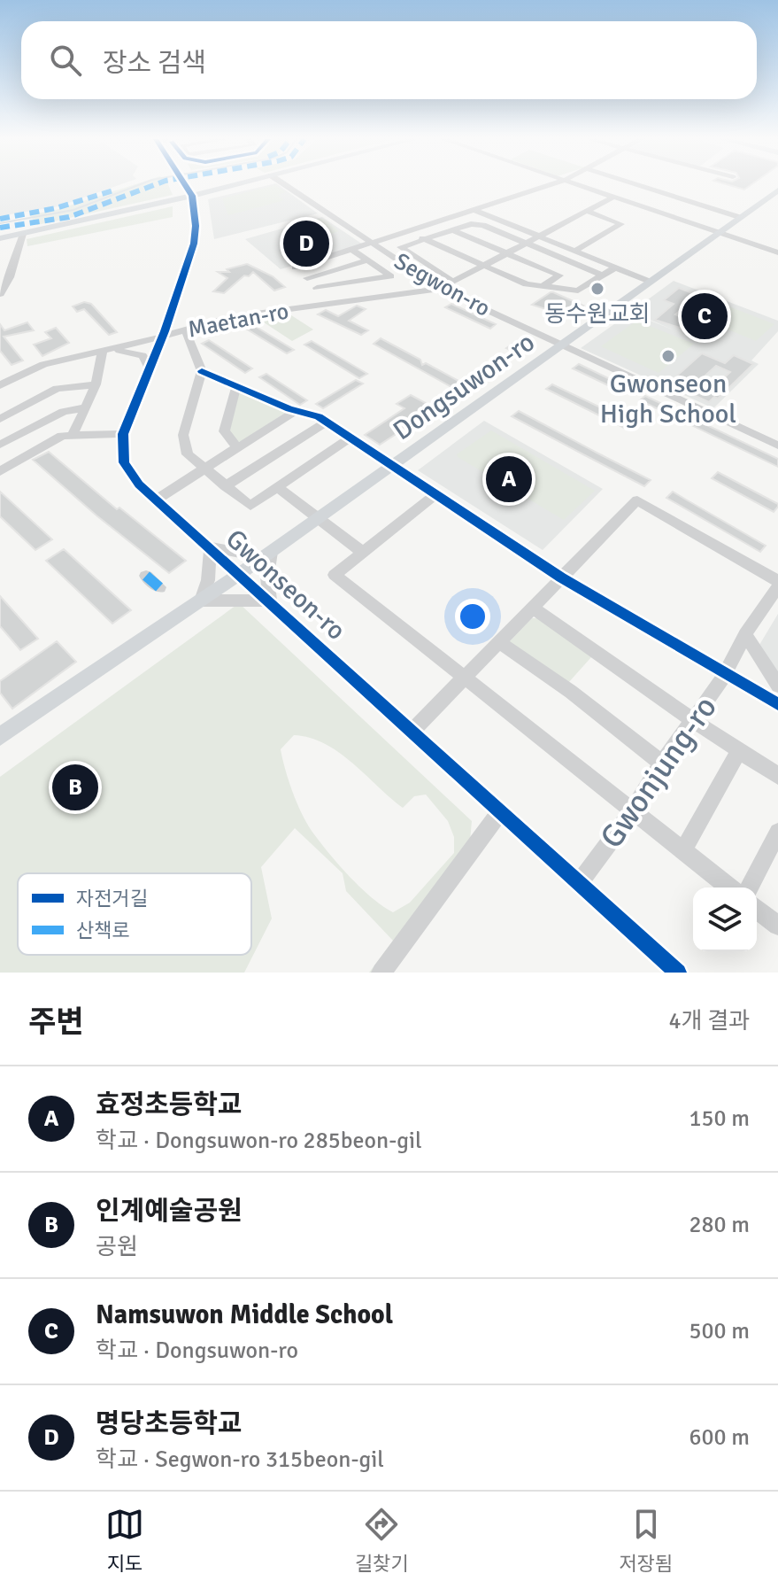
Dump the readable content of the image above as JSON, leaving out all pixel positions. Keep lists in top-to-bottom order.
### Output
{
  "streets": {
    "main road": ["Dongsuwon-ro"],
    "street": [
      "Segwon-ro",
      "Maetan-ro",
      "Gwonseon-ro",
      "Gwonjung-ro"
    ]
  },
  "crossings": [
    ["Segwon-ro", "Maetan-ro"],
    ["Segwon-ro", "Dongsuwon-ro"],
    ["Dongsuwon-ro", "Gwonseon-ro"],
    ["Gwonseon-ro", "Gwonjung-ro"]
  ],
  "places": ["동수원교회", "Gwonseon High School"],
  "legend": ["자전거길", "산책로"],
  "page": {
    "search": "장소 검색",
    "pins": [
      "D",
      "C",
      "A",
      "B"
    ],
    "heading": ["주변", "4개 결과"],
    "list": [
      {
        "mark": "A",
        "name": "효정초등학교",
        "note": "학교 · Dongsuwon-ro 285beon-gil",
        "value": "150 m"
      },
      {
        "mark": "B",
        "name": "인계예술공원",
        "note": "공원",
        "value": "280 m"
      },
      {
        "mark": "C",
        "name": "Namsuwon Middle School",
        "note": "학교 · Dongsuwon-ro",
        "value": "500 m"
      },
      {
        "mark": "D",
        "name": "명당초등학교",
        "note": "학교 · Segwon-ro 315beon-gil",
        "value": "600 m"
      }
    ],
    "nav": ["지도", "길찾기", "저장됨"]
  }
}
